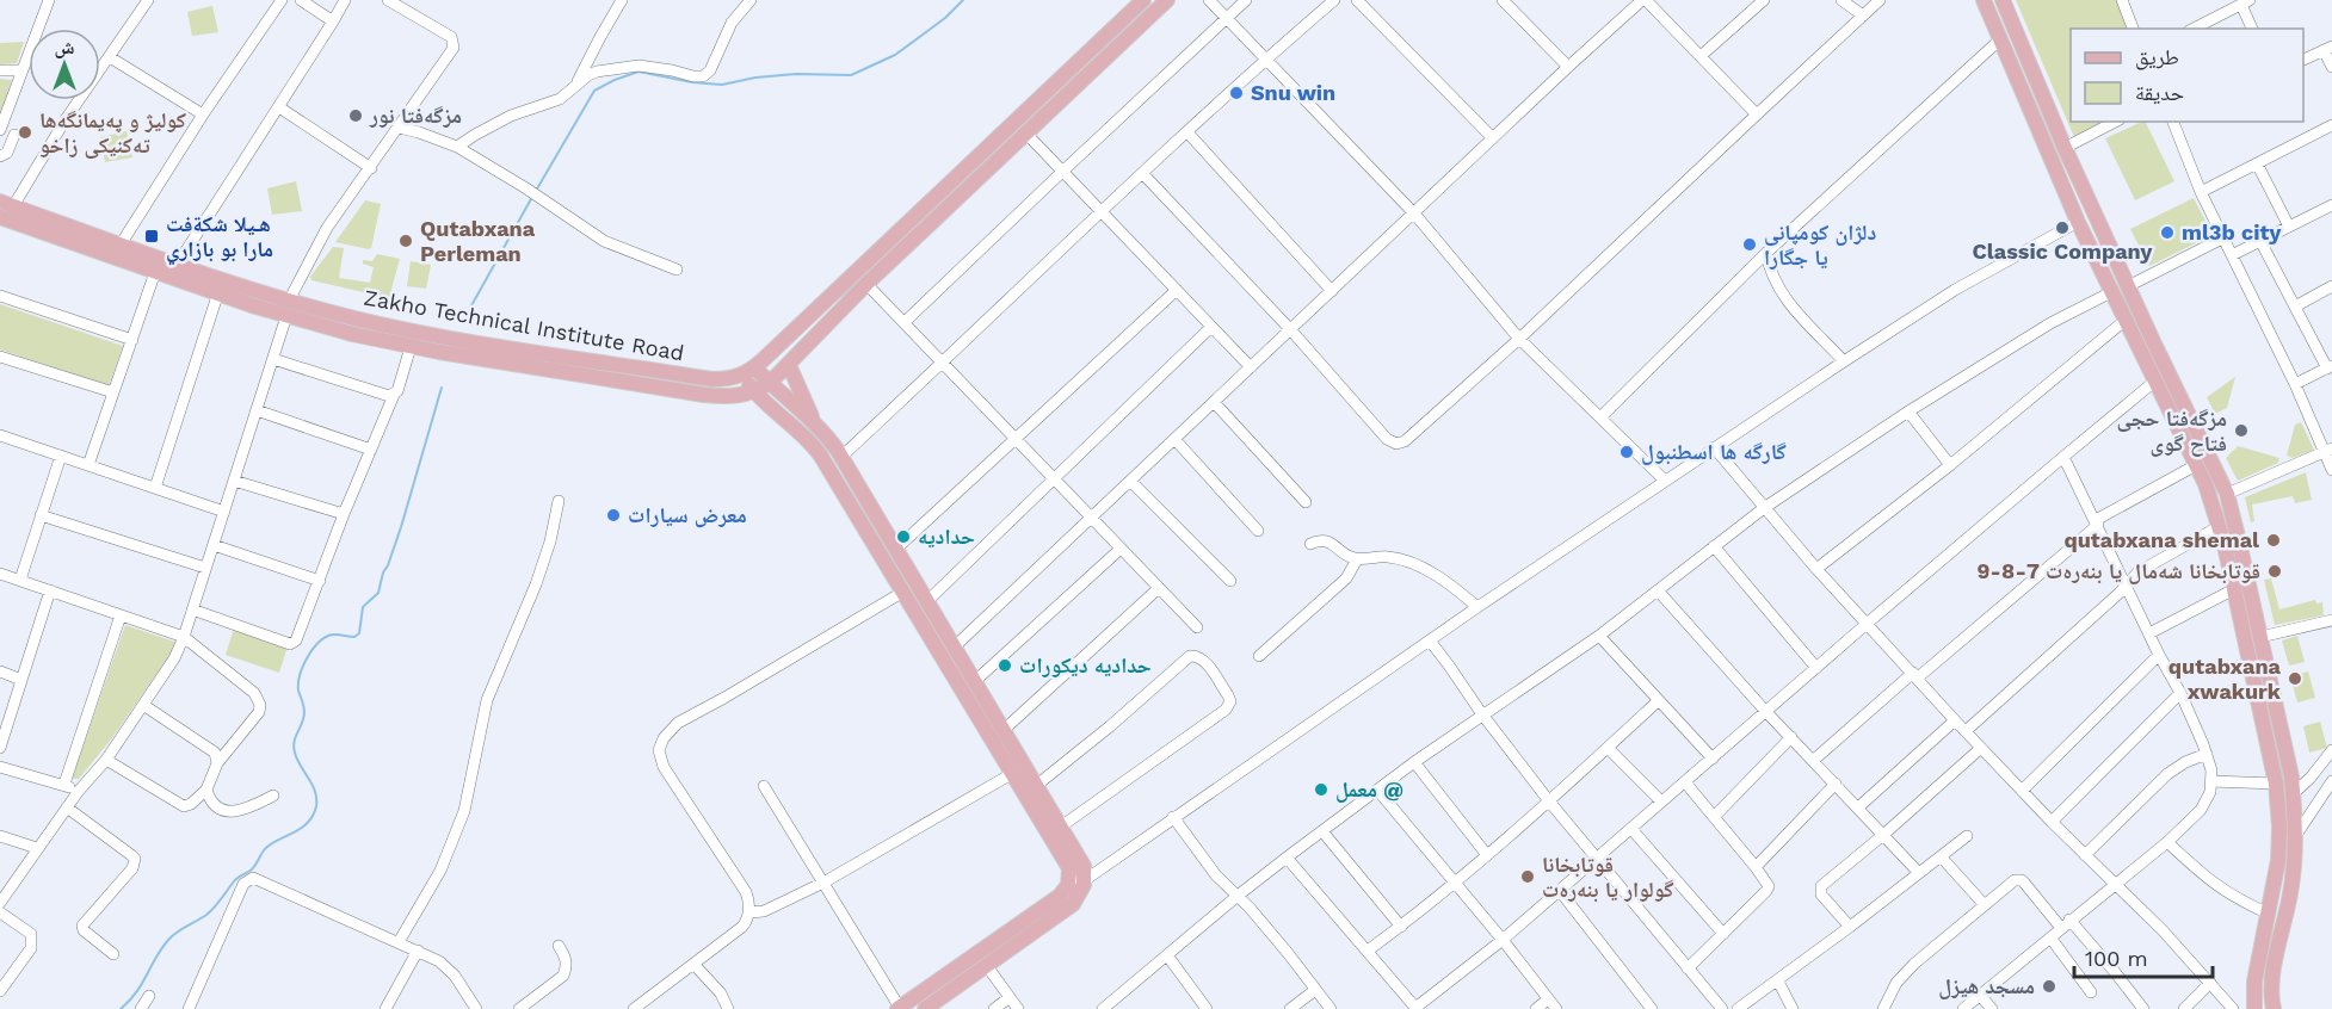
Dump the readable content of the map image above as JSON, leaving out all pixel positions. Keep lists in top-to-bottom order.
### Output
{
  "streets": {
    "main road": ["Zakho Technical Institute Road"]
  },
  "places": {
    "other": [
      "Snu win",
      "مزگەفتا نور",
      "كوليژ و په‌يمانگه‌ها ته‌كنيكى زاخو",
      "Classic Company",
      "ml3b city",
      "Qutabxana Perleman",
      "دلژان کومپانی یا جگارا",
      "مزگەفتا حجی فتاح گوی",
      "گارگه ها اسطنبول",
      "معرض سيارات",
      "حداديه",
      "qutabxana shemal",
      "قوتابخانا شەمال یا بنەرەت 7-8-9",
      "حداديه ديكورات",
      "qutabxana xwakurk",
      "معمل @",
      "قوتابخانا گولوار یا بنەرەت",
      "مسجد هيزل"
    ],
    "transit": ["هـيلا شكةفت مارا بو بازاري"]
  },
  "legend": ["طريق", "حديقة"],
  "scale_bar": "100 m",
  "north": "top"
}
